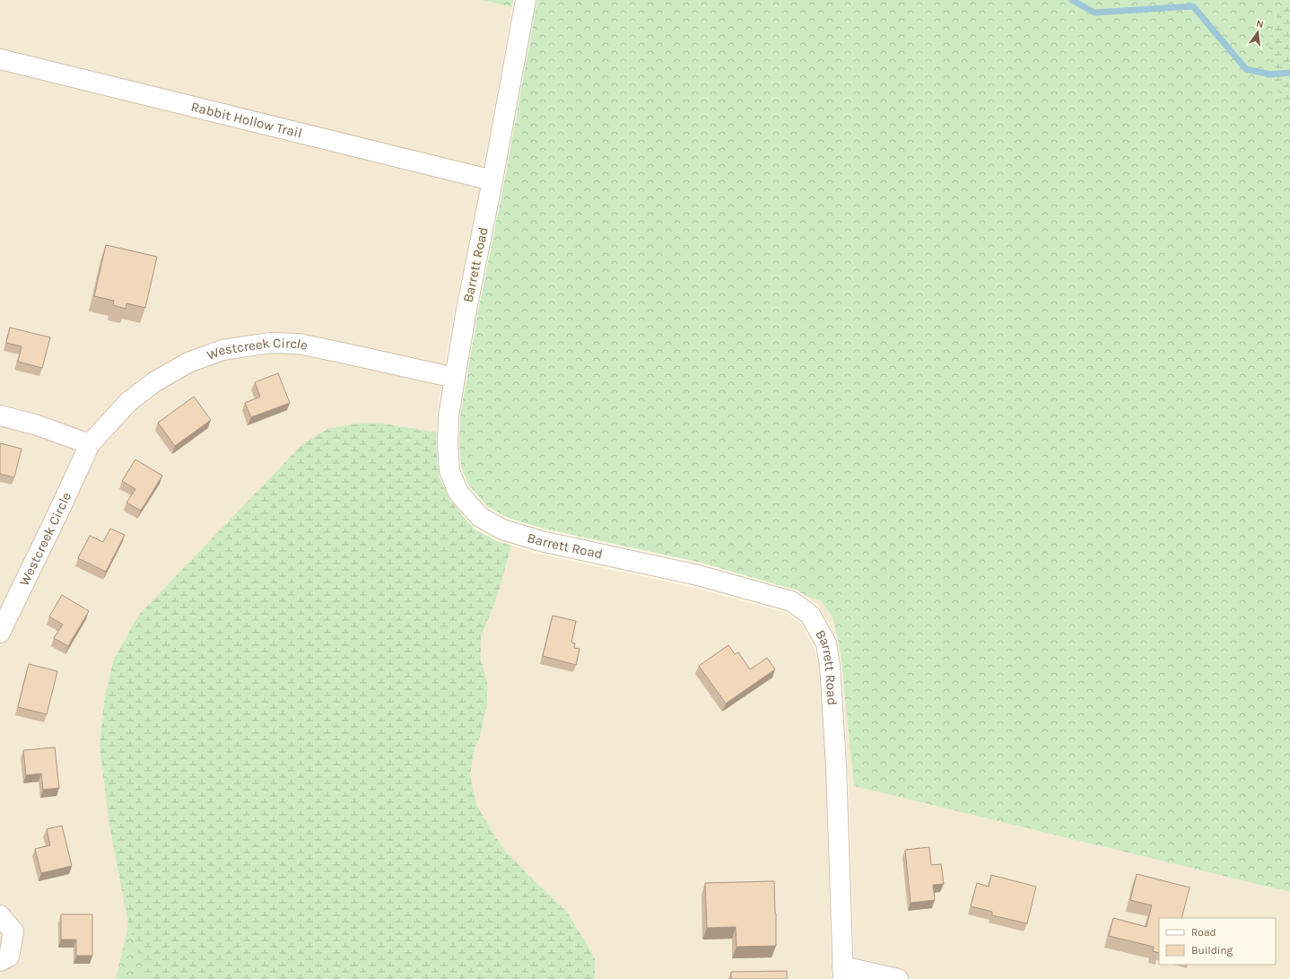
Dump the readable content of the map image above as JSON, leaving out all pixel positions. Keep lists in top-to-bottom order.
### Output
{
  "streets": {
    "street": ["Rabbit Hollow Trail", "Barrett Road", "Westcreek Circle"]
  },
  "crossings": [
    ["Rabbit Hollow Trail", "Barrett Road"],
    ["Barrett Road", "Westcreek Circle"]
  ],
  "legend": ["Road", "Building"],
  "north": "top"
}
